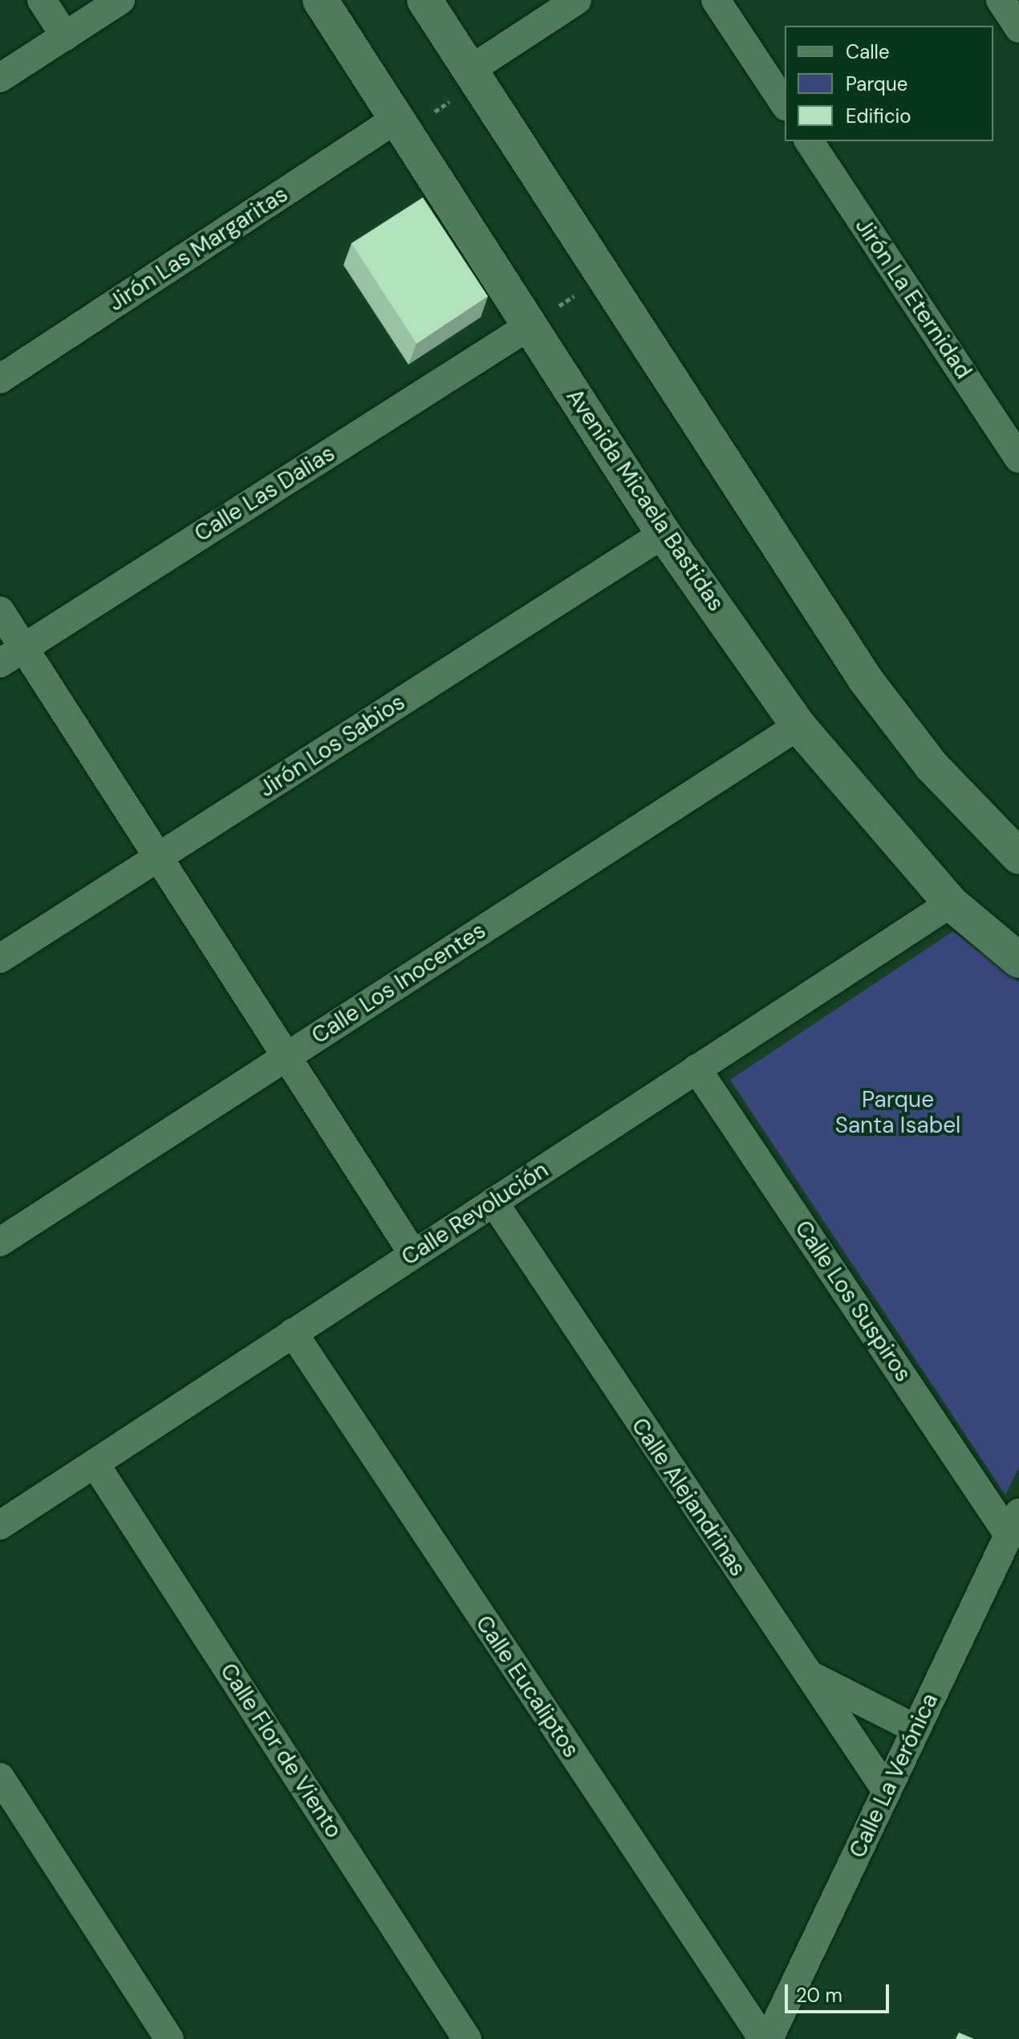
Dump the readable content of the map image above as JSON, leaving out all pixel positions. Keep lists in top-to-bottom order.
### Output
{
  "streets": {
    "street": [
      "Jirón Las Margaritas",
      "Jirón La Eternidad",
      "Calle Las Dalias",
      "Avenida Micaela Bastidas",
      "Jirón Los Sabios",
      "Calle Los Inocentes",
      "Calle Revolución",
      "Calle Los Suspiros",
      "Calle Alejandrinas",
      "Calle Eucaliptos",
      "Calle Flor de Viento",
      "Calle La Verónica"
    ]
  },
  "crossings": [
    ["Jirón Las Margaritas", "Avenida Micaela Bastidas"],
    ["Calle Las Dalias", "Avenida Micaela Bastidas"],
    ["Avenida Micaela Bastidas", "Jirón Los Sabios"],
    ["Avenida Micaela Bastidas", "Calle Los Inocentes"],
    ["Avenida Micaela Bastidas", "Calle Revolución"],
    ["Calle Revolución", "Calle Los Suspiros"],
    ["Calle Revolución", "Calle Alejandrinas"],
    ["Calle Revolución", "Calle Eucaliptos"],
    ["Calle Revolución", "Calle Flor de Viento"],
    ["Calle Los Suspiros", "Calle La Verónica"],
    ["Calle Alejandrinas", "Calle La Verónica"]
  ],
  "parks": ["Parque Santa Isabel"],
  "legend": ["Calle", "Parque", "Edificio"],
  "scale_bar": "20 m"
}
